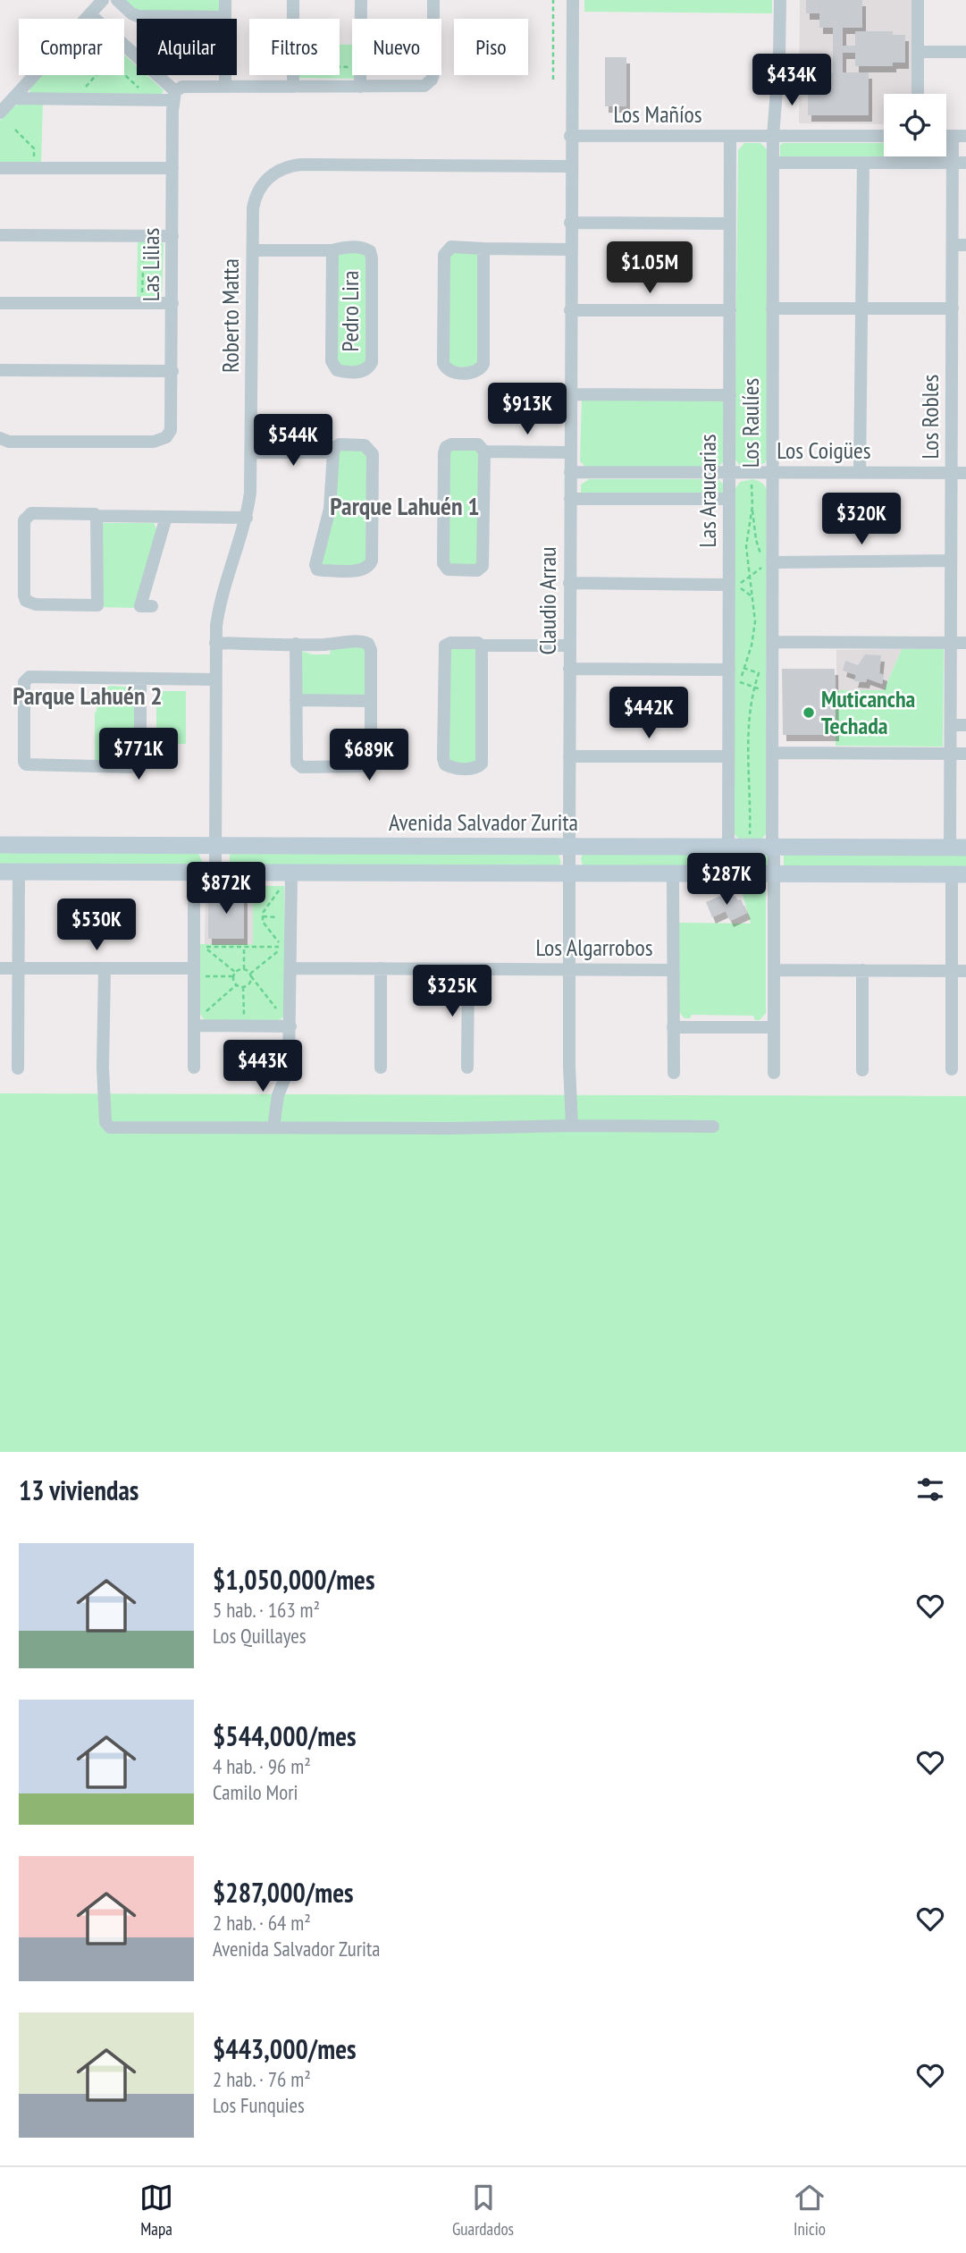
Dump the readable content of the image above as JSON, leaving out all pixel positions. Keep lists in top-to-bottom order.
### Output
{
  "streets": {
    "main road": ["Avenida Salvador Zurita"],
    "street": [
      "Los Mañíos",
      "Las Lilias",
      "Pedro Lira",
      "Roberto Matta",
      "Los Robles",
      "Los Raulíes",
      "Los Coigües",
      "Las Araucarias",
      "Claudio Arrau",
      "Los Algarrobos"
    ]
  },
  "crossings": [
    ["Los Mañíos", "Los Raulíes"],
    ["Los Mañíos", "Las Araucarias"],
    ["Los Mañíos", "Claudio Arrau"],
    ["Pedro Lira", "Roberto Matta"],
    ["Roberto Matta", "Claudio Arrau"],
    ["Roberto Matta", "Avenida Salvador Zurita"],
    ["Los Robles", "Los Coigües"],
    ["Los Robles", "Avenida Salvador Zurita"],
    ["Los Raulíes", "Los Coigües"],
    ["Los Raulíes", "Avenida Salvador Zurita"],
    ["Los Coigües", "Las Araucarias"],
    ["Los Coigües", "Claudio Arrau"],
    ["Las Araucarias", "Avenida Salvador Zurita"],
    ["Claudio Arrau", "Avenida Salvador Zurita"],
    ["Claudio Arrau", "Los Algarrobos"]
  ],
  "districts": ["Parque Lahuén 1", "Parque Lahuén 2"],
  "places": ["Muticancha Techada"],
  "page": {
    "chip": [
      "Comprar",
      "Alquilar",
      "Filtros",
      "Nuevo",
      "Piso"
    ],
    "price": [
      "$434K",
      "$1.05M",
      "$913K",
      "$544K",
      "$320K",
      "$442K",
      "$771K",
      "$689K",
      "$287K",
      "$872K",
      "$530K",
      "$325K",
      "$443K"
    ],
    "heading": "13 viviendas",
    "list": [
      {
        "name": "$1,050,000/mes",
        "note": "5 hab. · 163 m² · Los Quillayes"
      },
      {
        "name": "$544,000/mes",
        "note": "4 hab. · 96 m² · Camilo Mori"
      },
      {
        "name": "$287,000/mes",
        "note": "2 hab. · 64 m² · Avenida Salvador Zurita"
      },
      {
        "name": "$443,000/mes",
        "note": "2 hab. · 76 m² · Los Funquies"
      }
    ],
    "tabs": ["Mapa", "Guardados", "Inicio"]
  }
}
